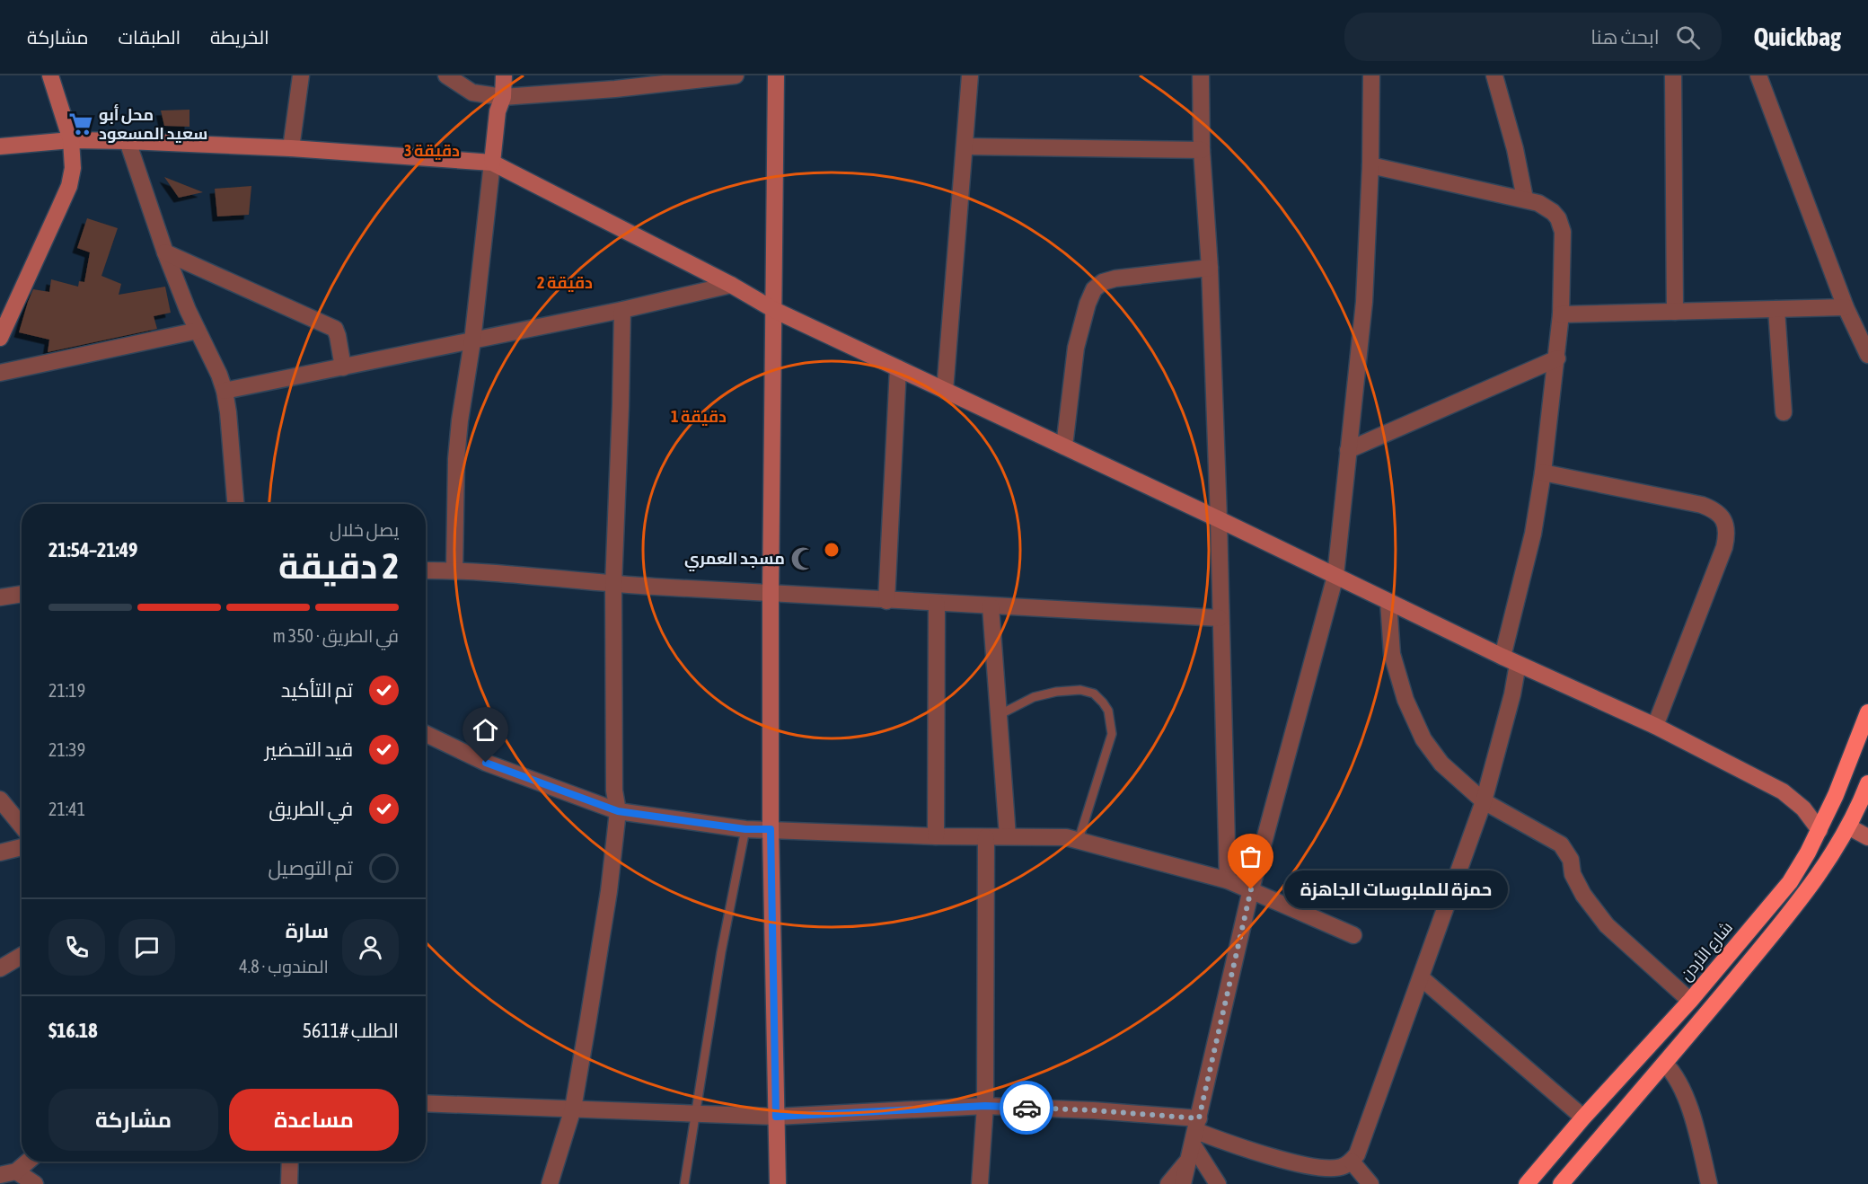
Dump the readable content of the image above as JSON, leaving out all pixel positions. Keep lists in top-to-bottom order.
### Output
{
  "streets": {
    "highway": ["شارع الأردن"]
  },
  "places": {
    "supermarket": ["محل أبو سعيد المسعود"],
    "mosque": ["مسجد العمري"],
    "other": ["حمزة للملبوسات الجاهزة"]
  },
  "page": {
    "header": "Quickbag",
    "search": "ابحث هنا",
    "nav": ["الخريطة", "الطبقات", "مشاركة"],
    "heading": ["2 دقيقة", "يصل خلال", "21:49–21:54"],
    "panel": [
      "سارة",
      "المندوب · 4.8",
      "الطلب #5611",
      "$16.18"
    ],
    "bar": "في الطريق · 350 m",
    "list": [
      ["تم التأكيد", "21:19"],
      ["قيد التحضير", "21:39"],
      ["في الطريق", "21:41"],
      "تم التوصيل"
    ],
    "bubble": "حمزة للملبوسات الجاهزة",
    "buttons": ["مساعدة", "مشاركة"]
  },
  "rings": ["3 دقيقة", "2 دقيقة", "1 دقيقة"]
}
